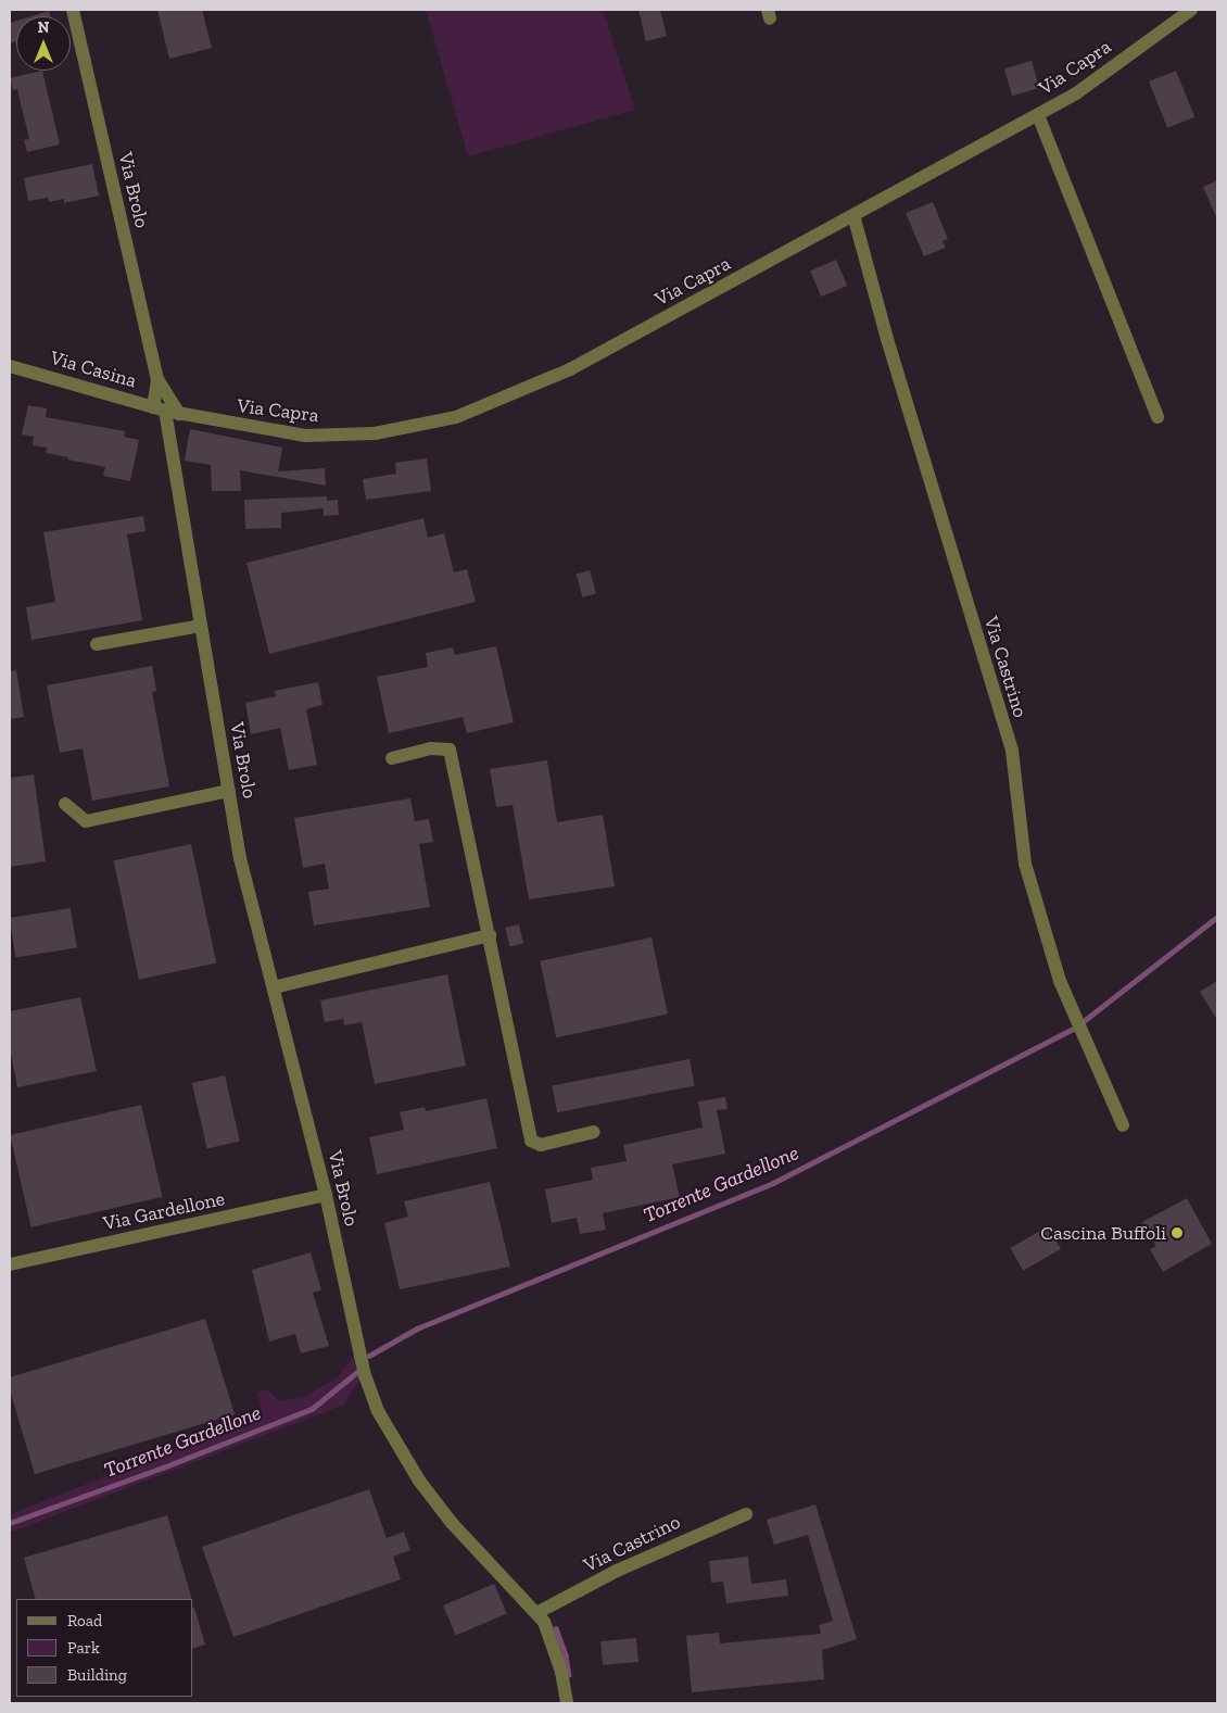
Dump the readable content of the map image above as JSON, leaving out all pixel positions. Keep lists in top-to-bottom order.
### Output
{
  "streets": {
    "street": [
      "Via Capra",
      "Via Brolo",
      "Via Casina",
      "Via Castrino",
      "Via Gardellone"
    ]
  },
  "crossings": [
    ["Via Capra", "Via Brolo"],
    ["Via Capra", "Via Casina"],
    ["Via Capra", "Via Castrino"],
    ["Via Brolo", "Via Casina"],
    ["Via Brolo", "Via Castrino"],
    ["Via Brolo", "Via Gardellone"]
  ],
  "water": ["Torrente Gardellone"],
  "places": ["Cascina Buffoli"],
  "legend": ["Road", "Park", "Building"],
  "north": "top"
}
